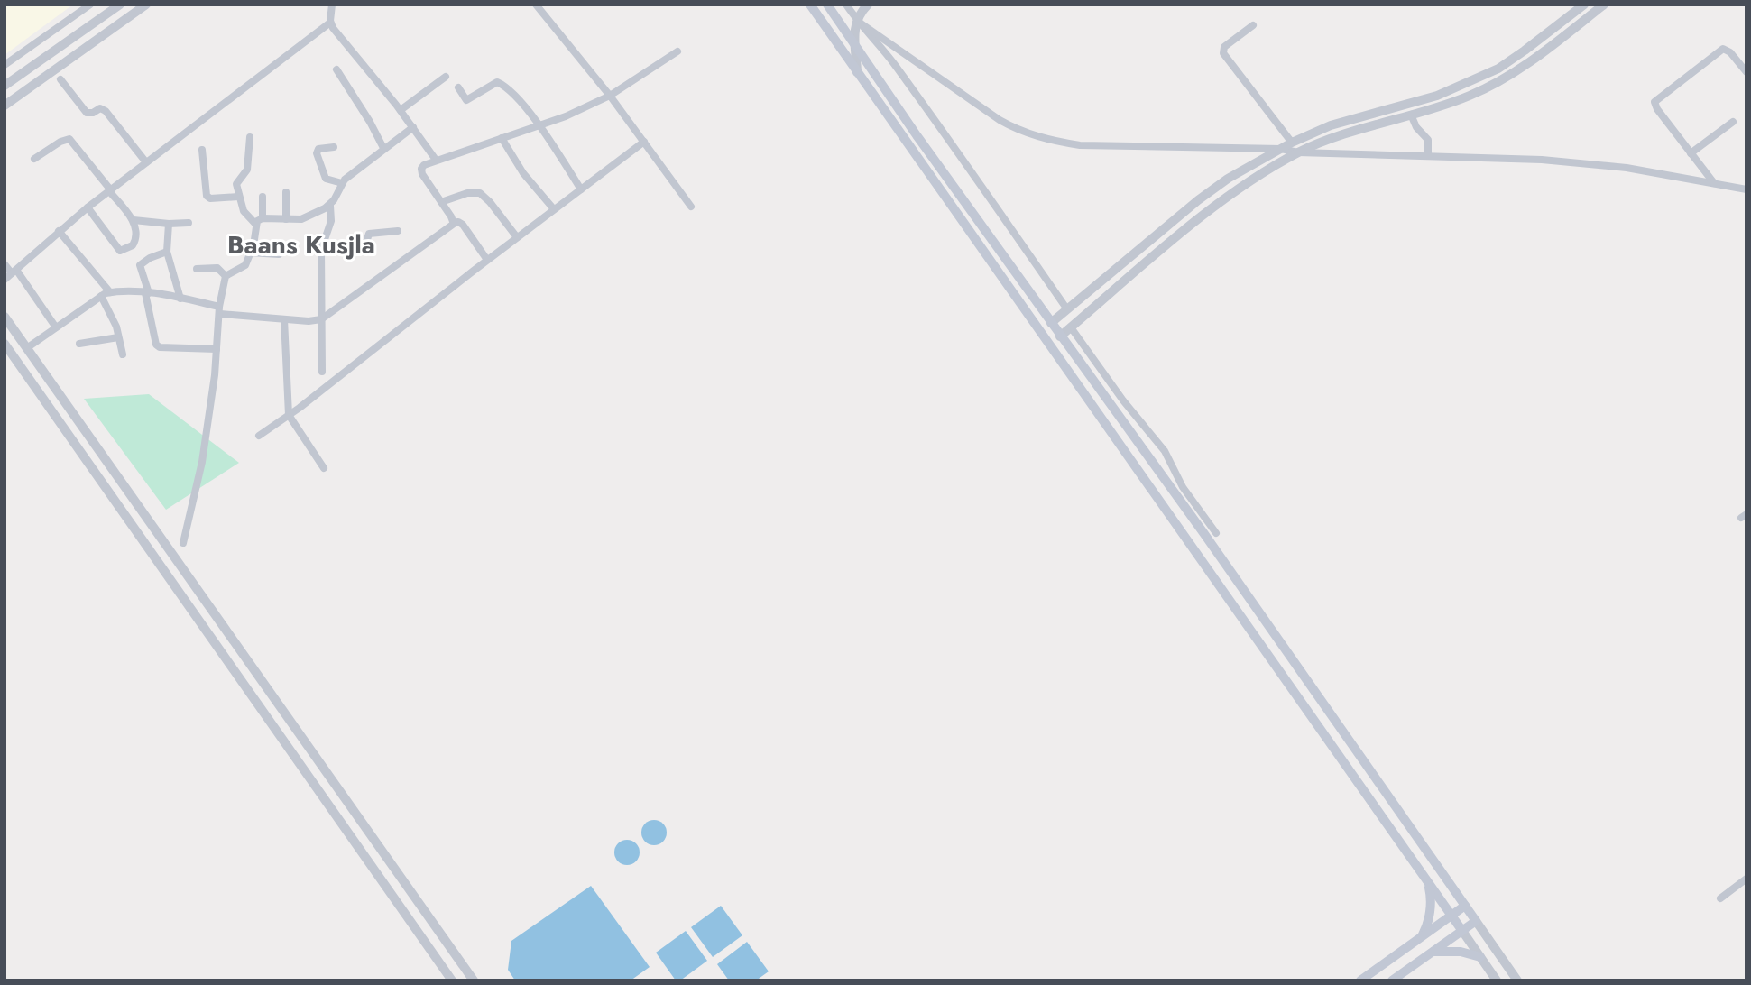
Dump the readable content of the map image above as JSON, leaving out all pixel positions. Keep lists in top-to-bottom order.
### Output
{
  "districts": ["Baans Kusjla"]
}
